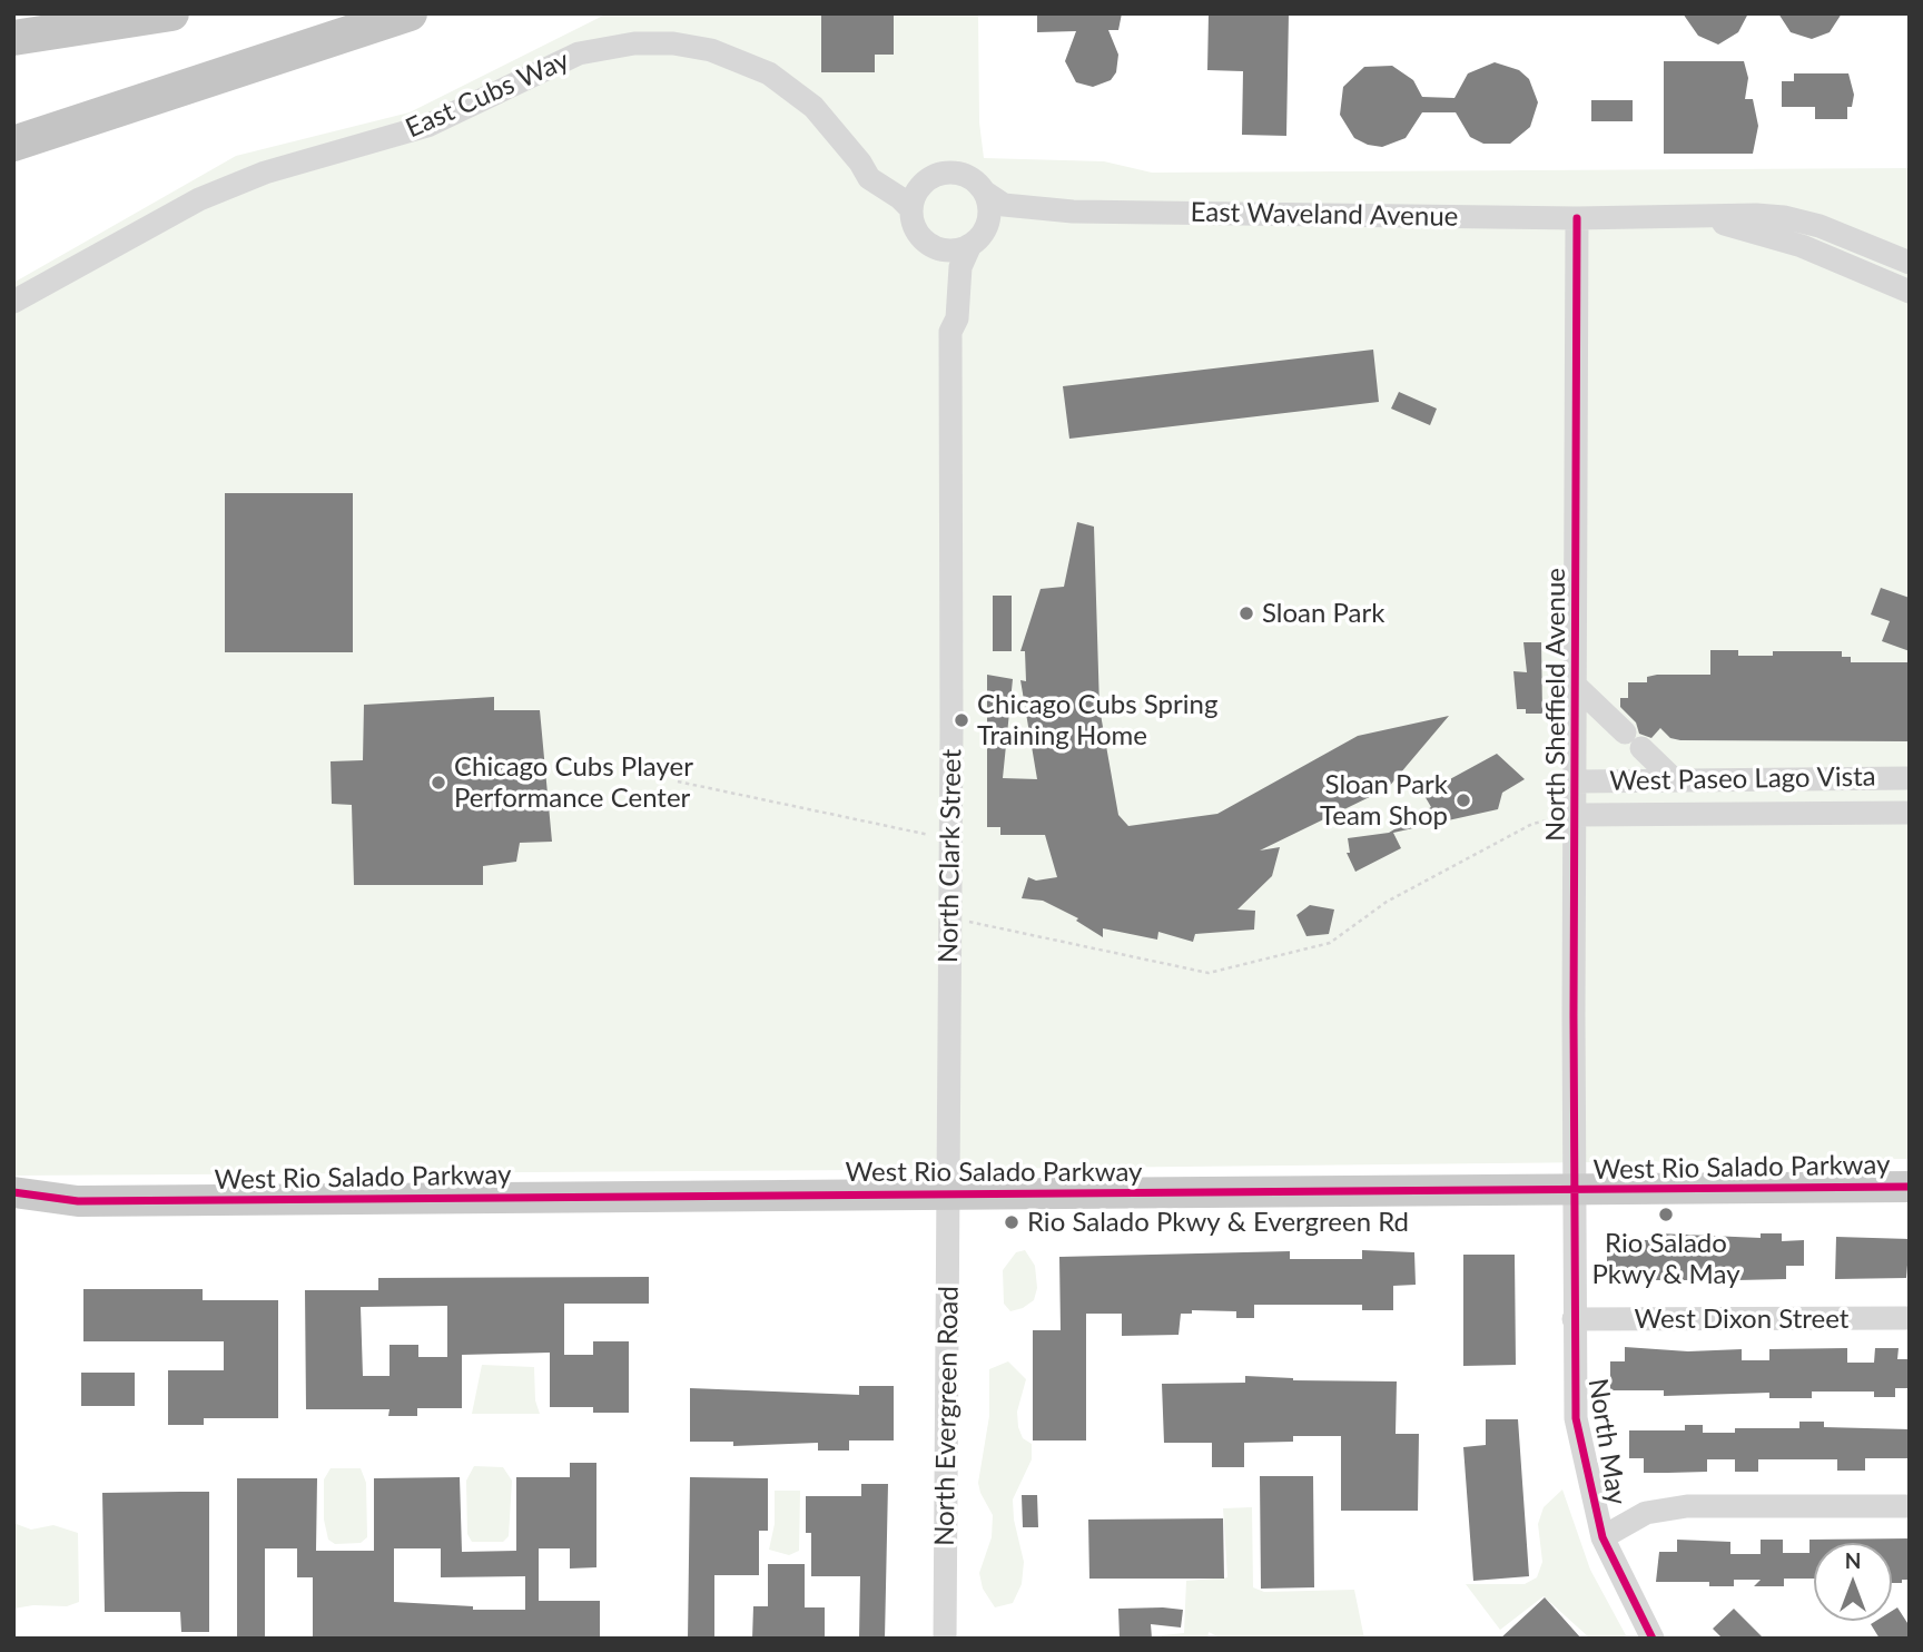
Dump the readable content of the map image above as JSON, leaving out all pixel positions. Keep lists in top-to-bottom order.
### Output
{
  "streets": {
    "main road": ["West Rio Salado Parkway"],
    "street": [
      "East Cubs Way",
      "East Waveland Avenue",
      "North Sheffield Avenue",
      "West Paseo Lago Vista",
      "North Clark Street",
      "West Dixon Street",
      "North Evergreen Road",
      "North May"
    ]
  },
  "crossings": [
    ["East Cubs Way", "East Waveland Avenue"],
    ["East Cubs Way", "North Clark Street"],
    ["East Waveland Avenue", "North Sheffield Avenue"],
    ["East Waveland Avenue", "North Clark Street"],
    ["North Sheffield Avenue", "West Paseo Lago Vista"],
    ["North Sheffield Avenue", "West Rio Salado Parkway"],
    ["North Sheffield Avenue", "North May"],
    ["North Clark Street", "West Rio Salado Parkway"],
    ["North Clark Street", "North Evergreen Road"],
    ["West Rio Salado Parkway", "North Evergreen Road"],
    ["West Rio Salado Parkway", "North May"],
    ["West Dixon Street", "North May"]
  ],
  "places": [
    "Sloan Park",
    "Chicago Cubs Spring Training Home",
    "Chicago Cubs Player Performance Center",
    "Sloan Park Team Shop",
    "Rio Salado Pkwy & May",
    "Rio Salado Pkwy & Evergreen Rd"
  ],
  "north": "top"
}
